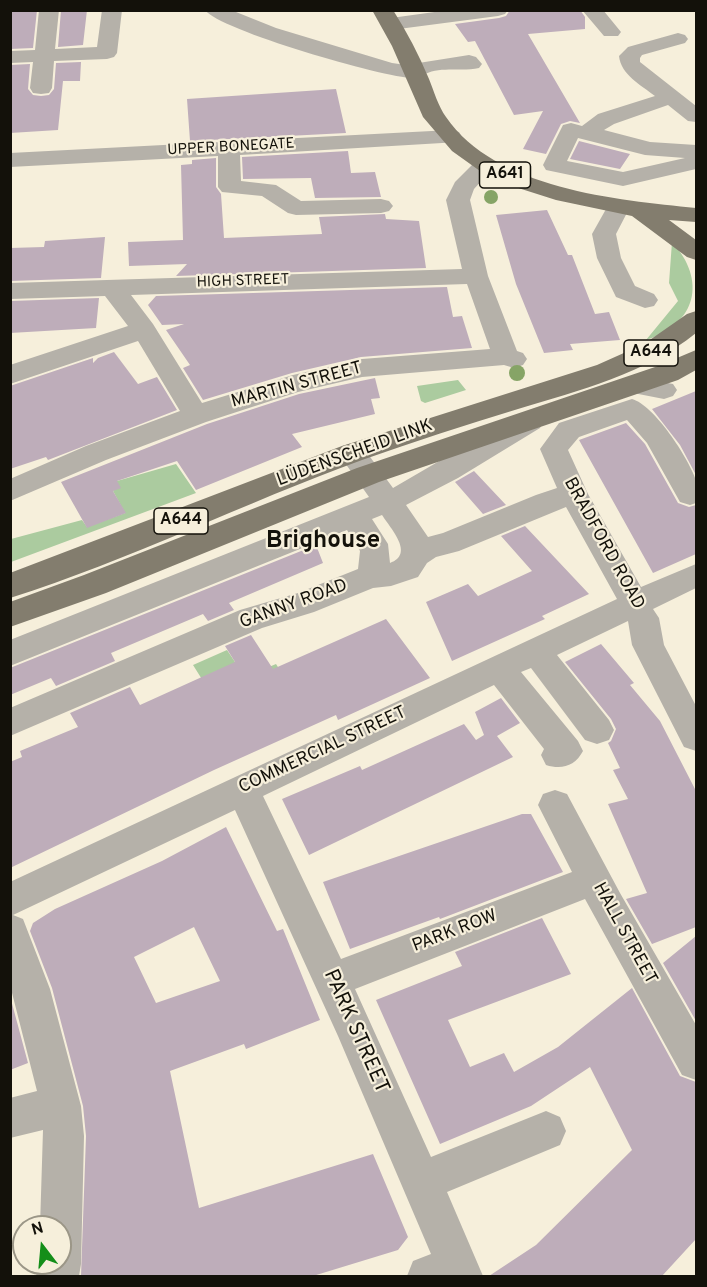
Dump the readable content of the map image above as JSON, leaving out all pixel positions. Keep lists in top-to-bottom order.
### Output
{
  "streets": {
    "main road": ["A641", "A644", "LÜDENSCHEID LINK"],
    "street": [
      "UPPER BONEGATE",
      "HIGH STREET",
      "MARTIN STREET",
      "BRADFORD ROAD",
      "GANNY ROAD",
      "COMMERCIAL STREET",
      "PARK ROW",
      "HALL STREET",
      "PARK STREET"
    ]
  },
  "crossings": [
    ["UPPER BONEGATE", "A641"],
    ["HIGH STREET", "MARTIN STREET"],
    ["LÜDENSCHEID LINK", "BRADFORD ROAD"],
    ["BRADFORD ROAD", "GANNY ROAD"],
    ["BRADFORD ROAD", "COMMERCIAL STREET"],
    ["COMMERCIAL STREET", "PARK STREET"],
    ["PARK ROW", "PARK STREET"]
  ],
  "districts": ["Brighouse"],
  "north": "top"
}
